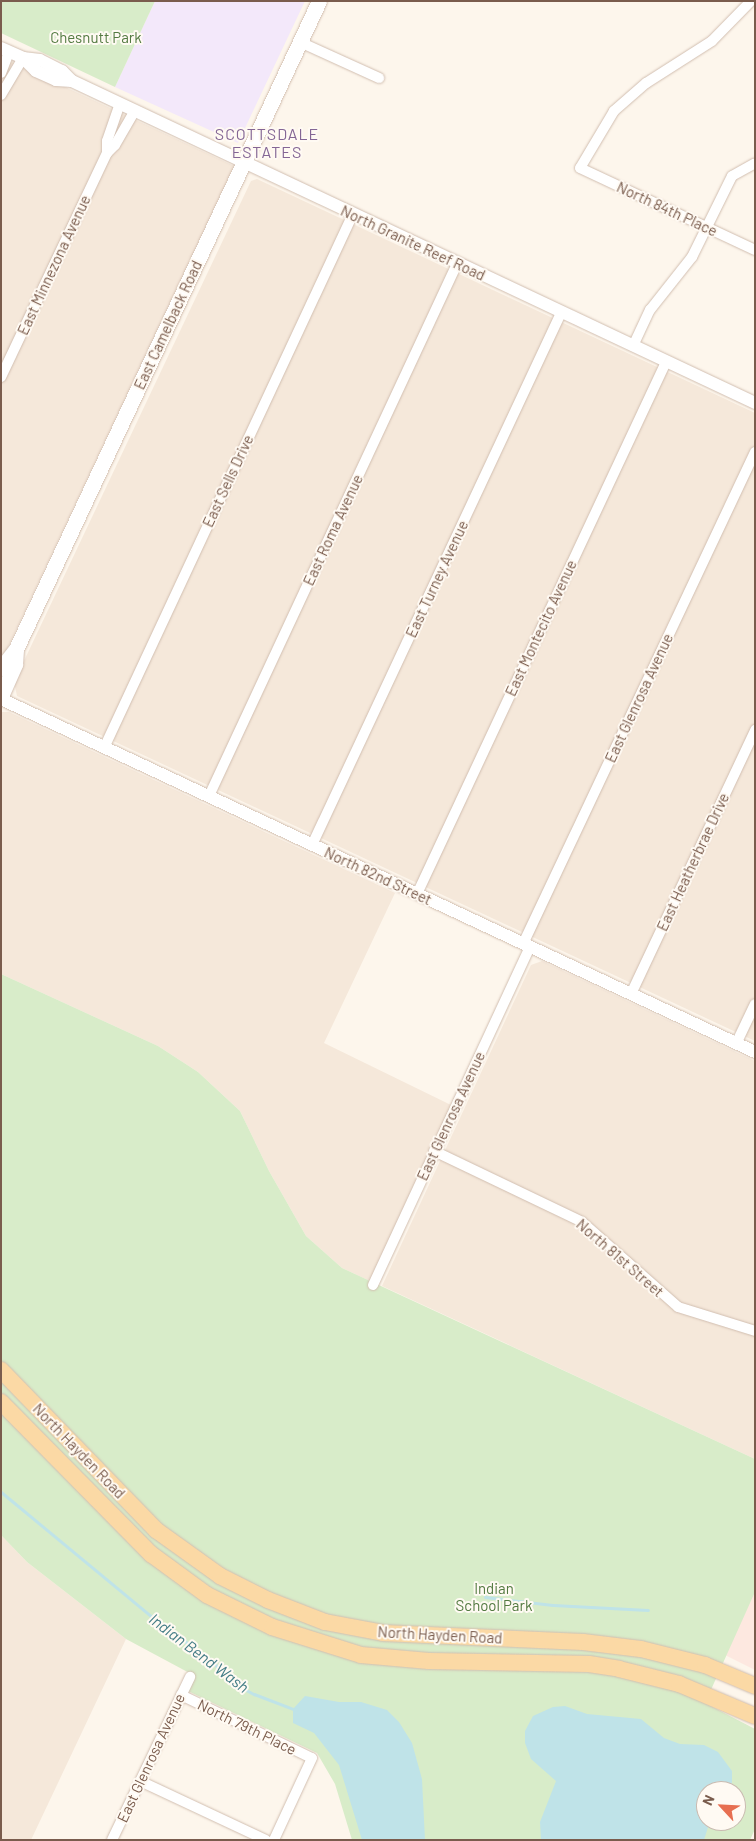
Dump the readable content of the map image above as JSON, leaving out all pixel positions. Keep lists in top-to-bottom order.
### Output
{
  "streets": {
    "main road": ["East Camelback Road", "North Hayden Road"],
    "street": [
      "North 84th Place",
      "North Granite Reef Road",
      "East Minnezona Avenue",
      "East Sells Drive",
      "East Roma Avenue",
      "East Turney Avenue",
      "East Montecito Avenue",
      "East Glenrosa Avenue",
      "East Heatherbrae Drive",
      "North 82nd Street",
      "North 81st Street",
      "North 79th Place"
    ]
  },
  "crossings": [
    ["North Granite Reef Road", "East Minnezona Avenue"],
    ["North Granite Reef Road", "East Camelback Road"],
    ["North Granite Reef Road", "East Sells Drive"],
    ["North Granite Reef Road", "East Roma Avenue"],
    ["North Granite Reef Road", "East Turney Avenue"],
    ["North Granite Reef Road", "East Montecito Avenue"],
    ["East Camelback Road", "North 82nd Street"],
    ["East Sells Drive", "North 82nd Street"],
    ["East Roma Avenue", "North 82nd Street"],
    ["East Turney Avenue", "North 82nd Street"],
    ["East Montecito Avenue", "North 82nd Street"],
    ["East Glenrosa Avenue", "North 82nd Street"],
    ["East Glenrosa Avenue", "North 81st Street"],
    ["East Glenrosa Avenue", "North 79th Place"],
    ["East Heatherbrae Drive", "North 82nd Street"]
  ],
  "districts": ["SCOTTSDALE ESTATES"],
  "water": ["Indian Bend Wash"],
  "parks": ["Chesnutt Park", "Indian School Park"],
  "north": "top left"
}
